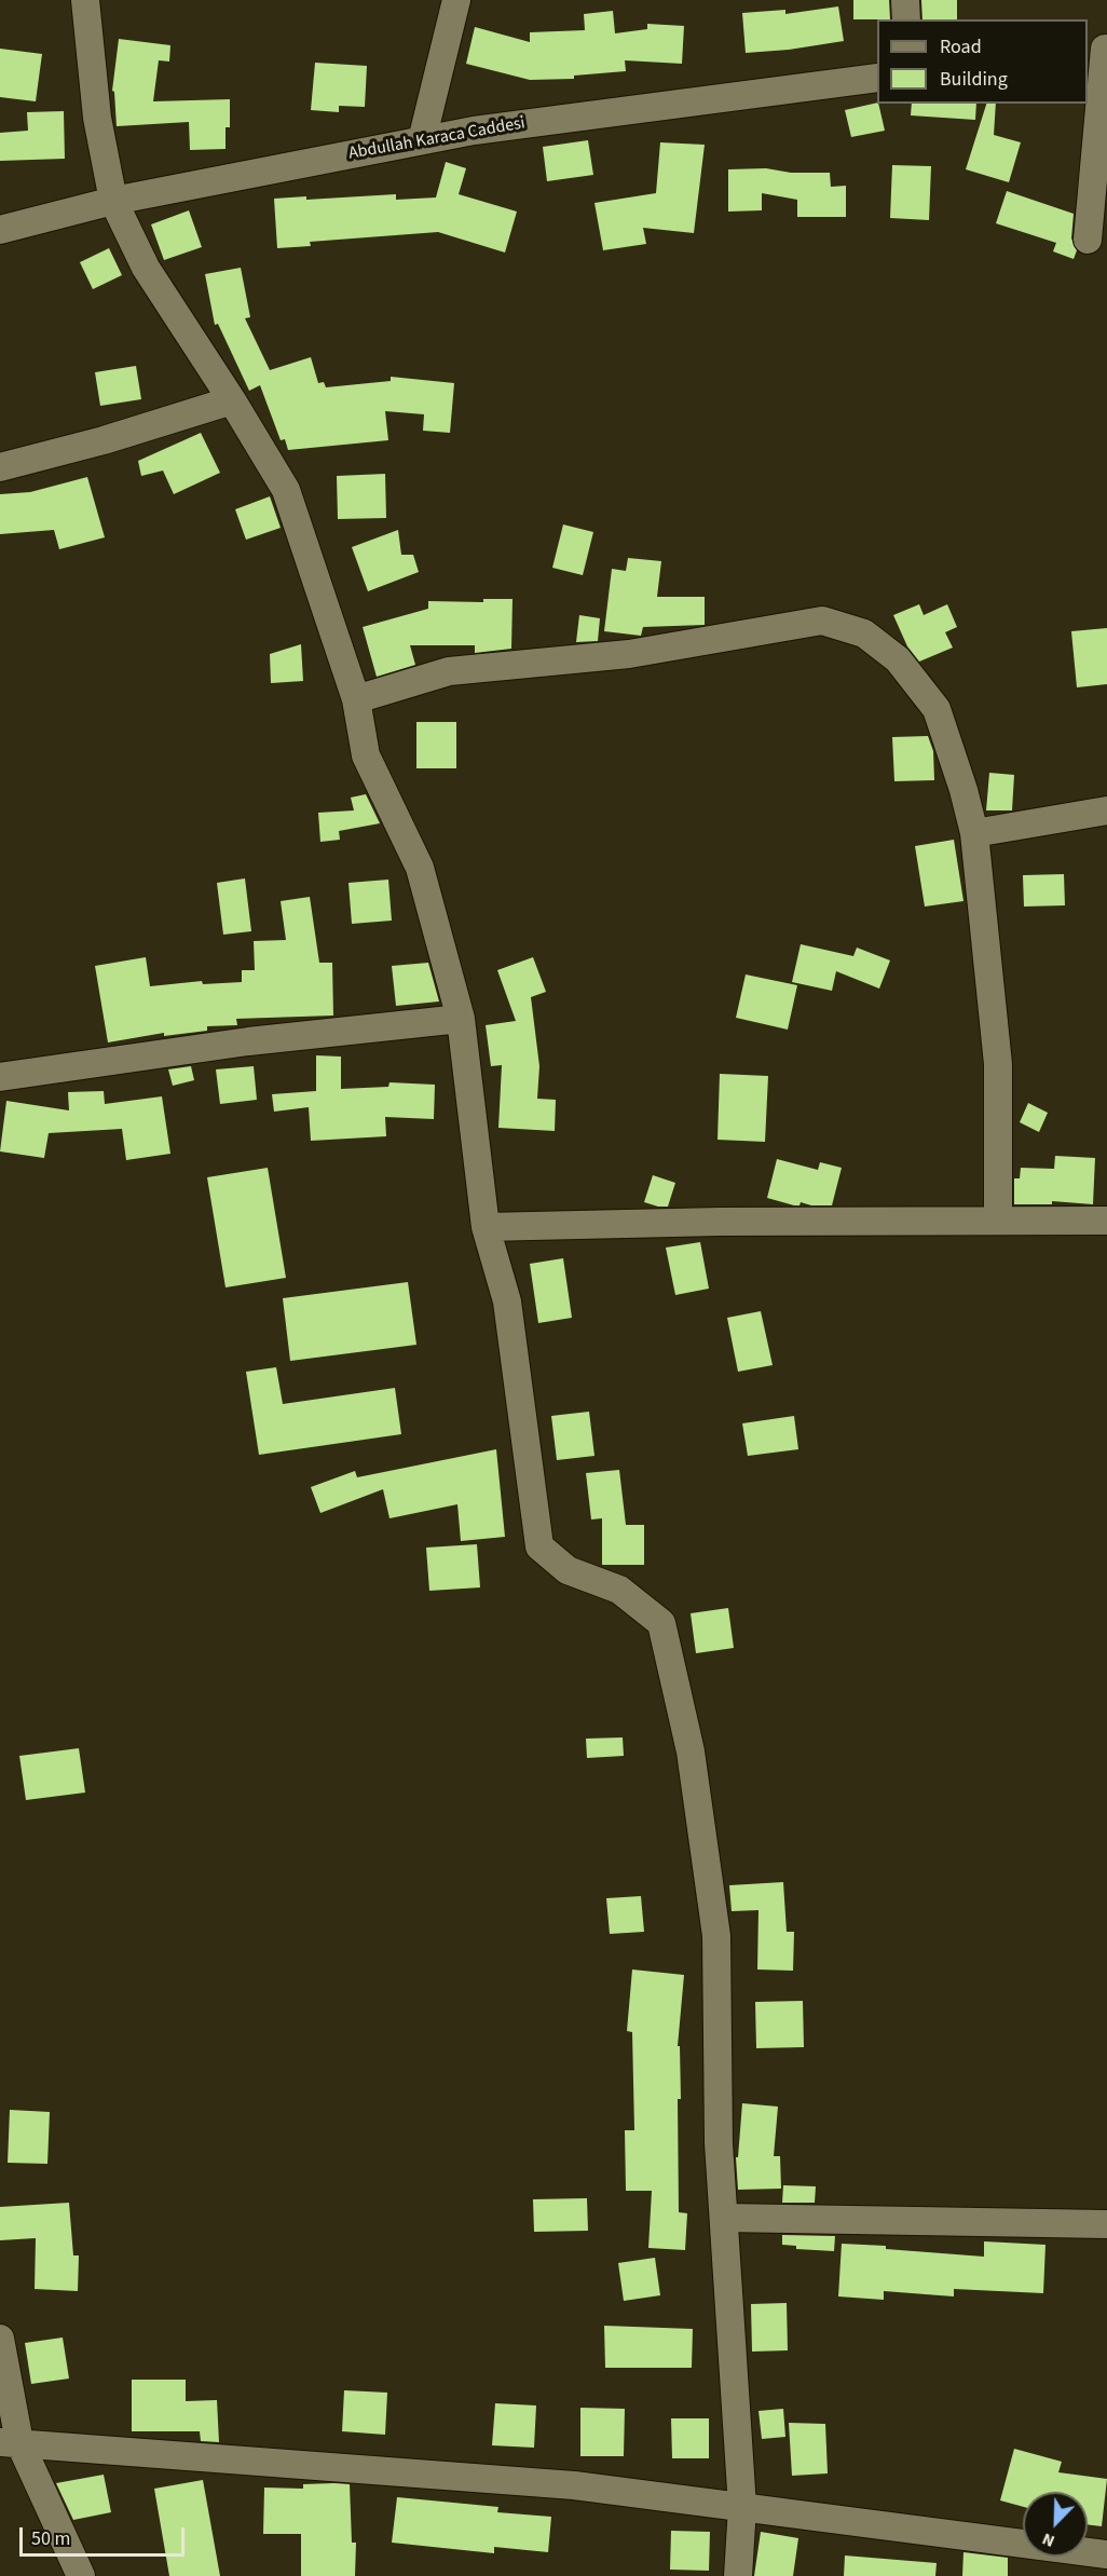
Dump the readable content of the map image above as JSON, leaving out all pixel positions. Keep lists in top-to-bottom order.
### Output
{
  "streets": {
    "street": ["Abdullah Karaca Caddesi"]
  },
  "legend": ["Road", "Building"],
  "scale_bar": "50 m",
  "north": "bottom left"
}
